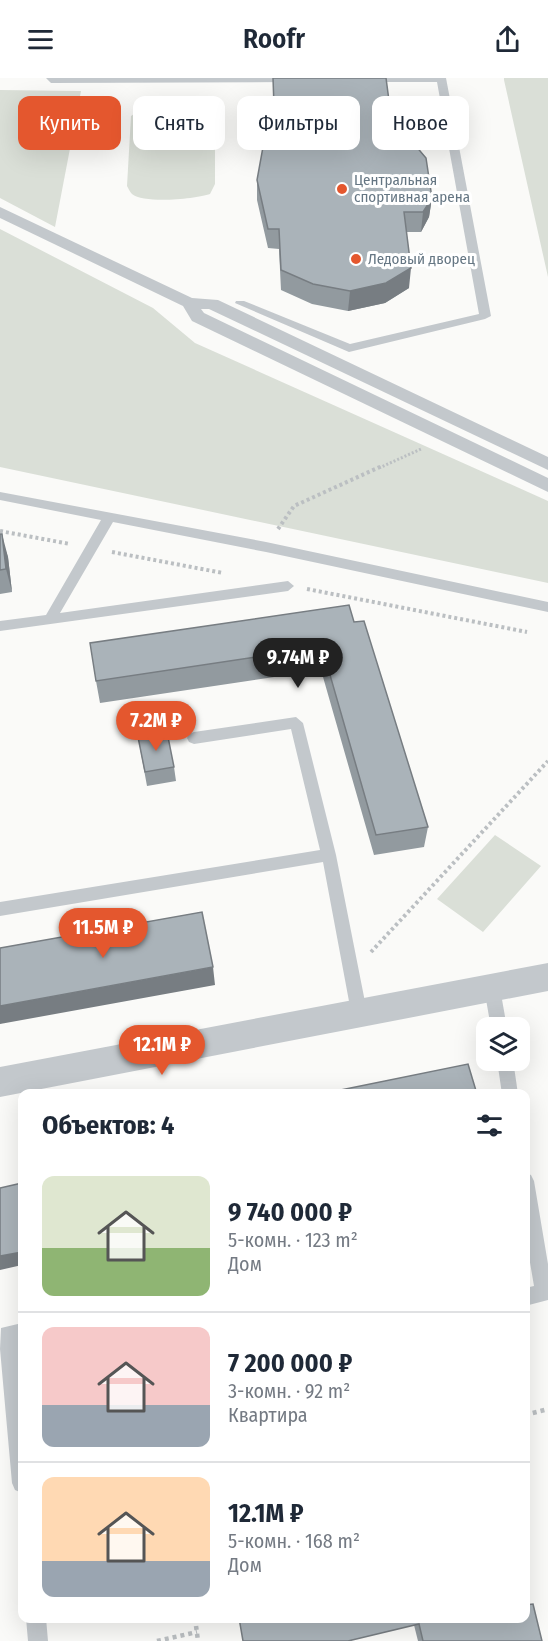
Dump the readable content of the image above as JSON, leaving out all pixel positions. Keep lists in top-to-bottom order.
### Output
{
  "places": ["Центральная спортивная арена", "Ледовый дворец"],
  "page": {
    "header": "Roofr",
    "chip": [
      "Купить",
      "Снять",
      "Фильтры",
      "Новое"
    ],
    "price": [
      "9.74M ₽",
      "7.2M ₽",
      "11.5M ₽",
      "12.1M ₽"
    ],
    "heading": "Объектов: 4",
    "list": [
      {
        "name": "9 740 000 ₽",
        "note": "5-комн. · 123 m² · Дом"
      },
      {
        "name": "7 200 000 ₽",
        "note": "3-комн. · 92 m² · Квартира"
      },
      {
        "name": "12.1M ₽",
        "note": "5-комн. · 168 m² · Дом"
      }
    ]
  }
}
